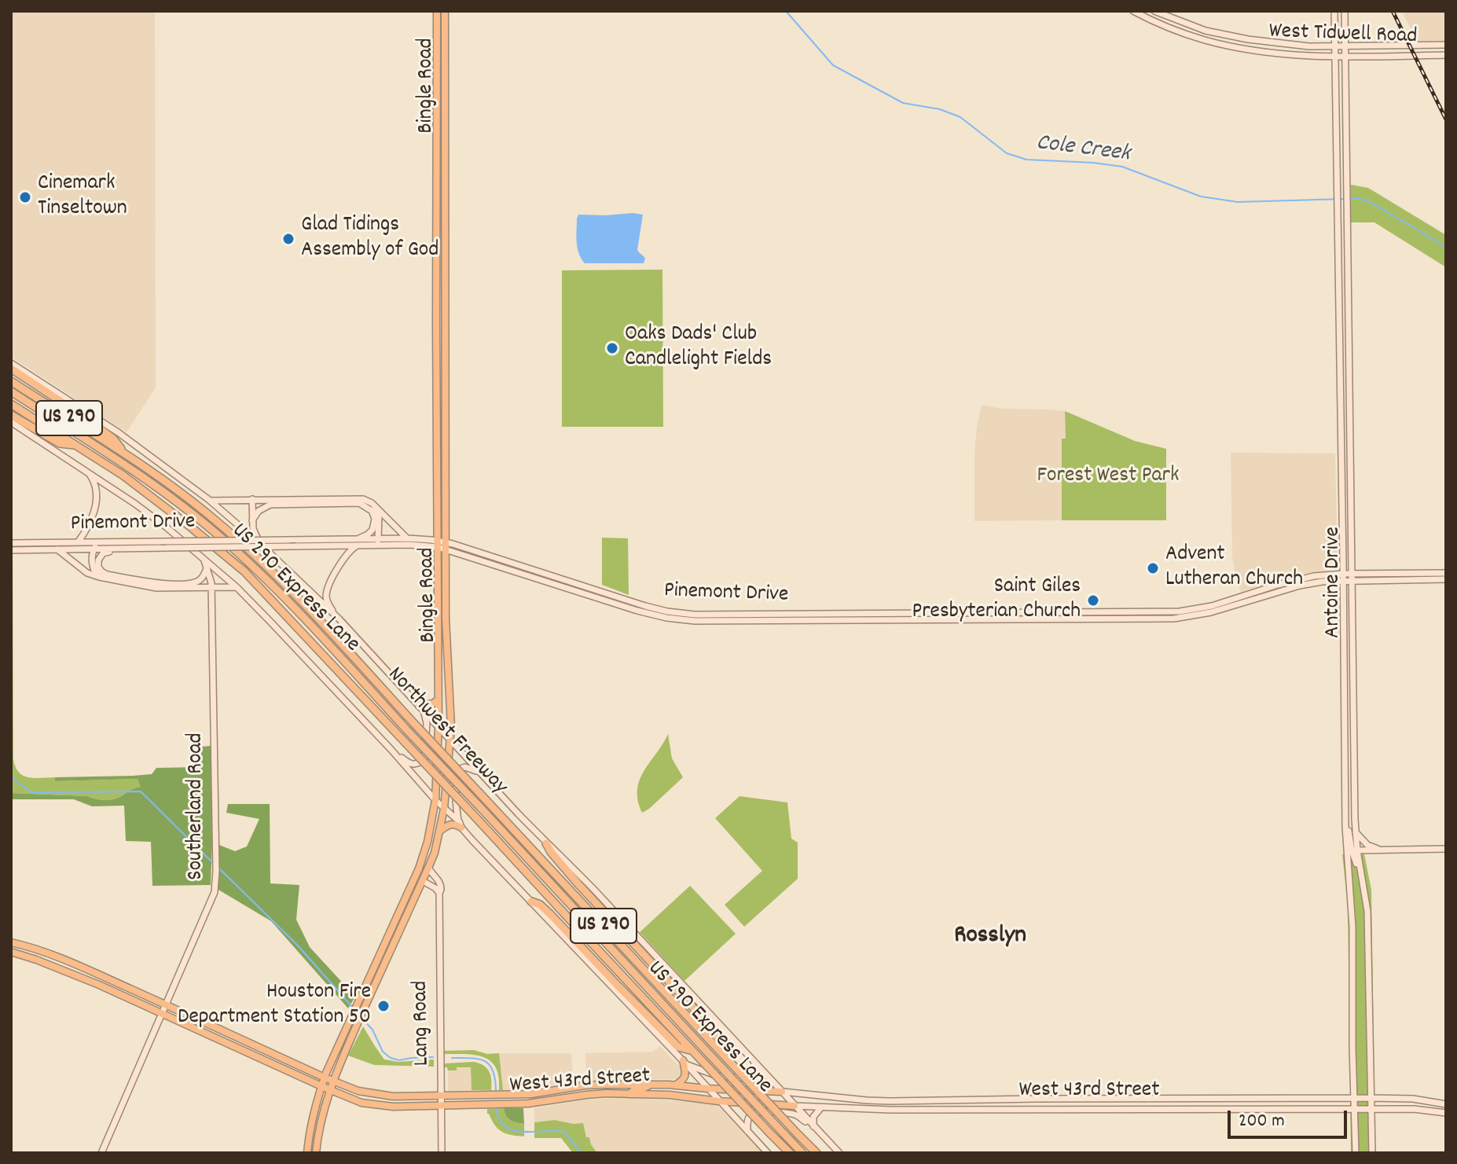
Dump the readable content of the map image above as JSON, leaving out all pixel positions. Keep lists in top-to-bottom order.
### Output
{
  "streets": {
    "highway": ["US 290", "US 290 Express Lane", "Northwest Freeway"],
    "main road": [
      "West Tidwell Road",
      "Bingle Road",
      "Pinemont Drive",
      "Antoine Drive",
      "Southerland Road",
      "Lang Road",
      "West 43rd Street"
    ]
  },
  "crossings": [
    ["West Tidwell Road", "Antoine Drive"],
    ["Bingle Road", "Pinemont Drive"],
    ["Bingle Road", "Lang Road"],
    ["Bingle Road", "West 43rd Street"],
    ["Pinemont Drive", "Antoine Drive"],
    ["Antoine Drive", "West 43rd Street"],
    ["Southerland Road", "West 43rd Street"],
    ["Lang Road", "West 43rd Street"]
  ],
  "districts": ["Rosslyn"],
  "water": ["Cole Creek"],
  "parks": ["Forest West Park"],
  "places": [
    "Cinemark Tinseltown",
    "Glad Tidings Assembly of God",
    "Oaks Dads' Club Candlelight Fields",
    "Advent Lutheran Church",
    "Saint Giles Presbyterian Church",
    "Houston Fire Department Station 50"
  ],
  "scale_bar": "200 m"
}
